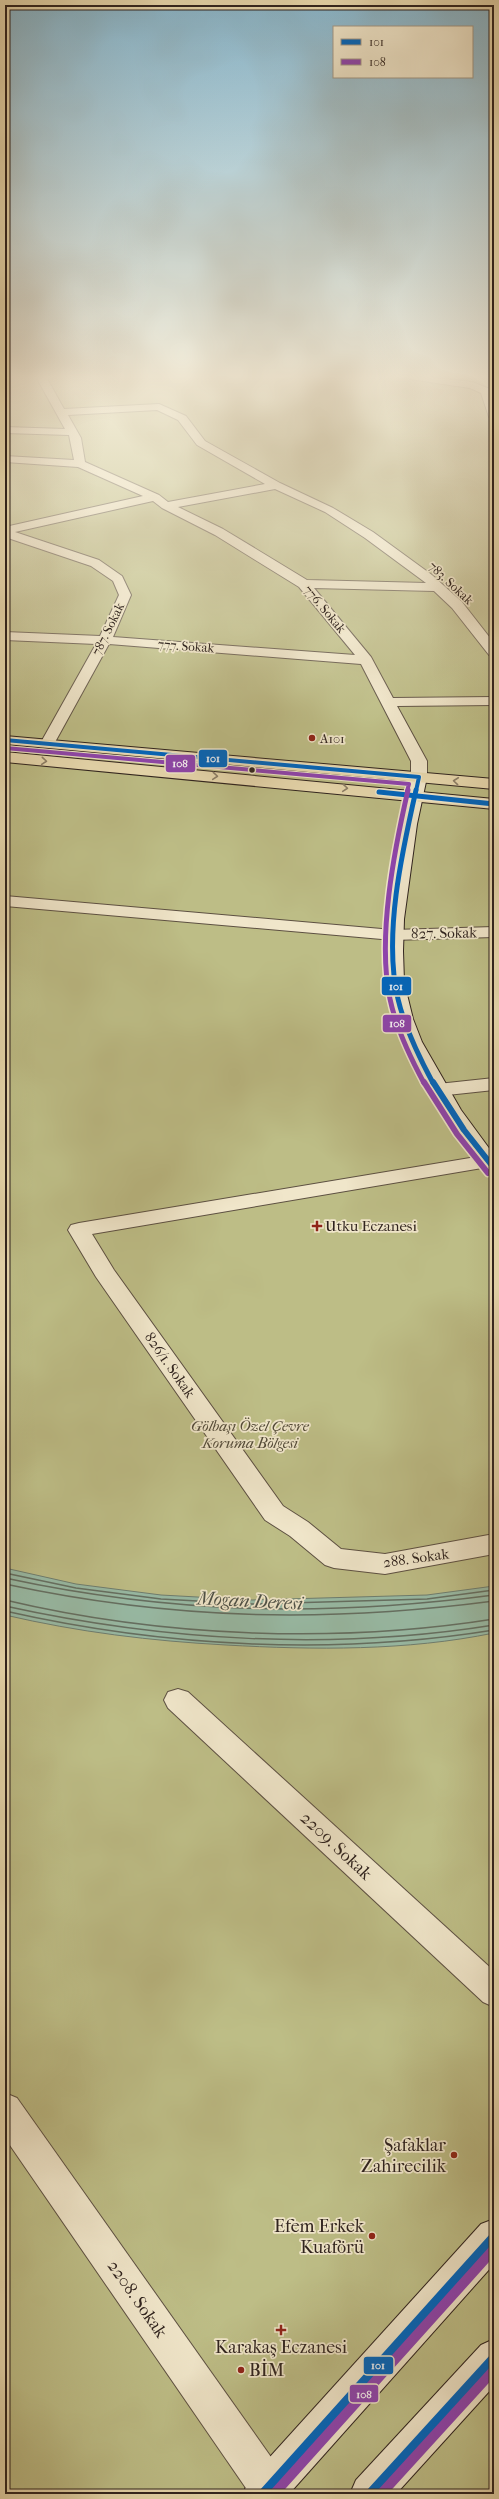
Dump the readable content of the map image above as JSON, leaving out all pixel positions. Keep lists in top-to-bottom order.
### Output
{
  "streets": {
    "street": [
      "783. Sokak",
      "776. Sokak",
      "787. Sokak",
      "777. Sokak",
      "827. Sokak",
      "826/1. Sokak",
      "288. Sokak",
      "2209. Sokak",
      "2208. Sokak"
    ]
  },
  "crossings": [
    ["776. Sokak", "777. Sokak"],
    ["787. Sokak", "777. Sokak"],
    ["826/1. Sokak", "288. Sokak"]
  ],
  "water": ["Mogan Deresi"],
  "parks": ["Gölbaşı Özel Çevre Koruma Bölgesi"],
  "places": {
    "other": [
      "A101",
      "Şafaklar Zahirecilik",
      "Efem Erkek Kuaförü",
      "BİM"
    ],
    "health": ["Utku Eczanesi", "Karakaş Eczanesi"]
  },
  "lines": ["transit line 101", "transit line 108"],
  "legend": ["101", "108"]
}
